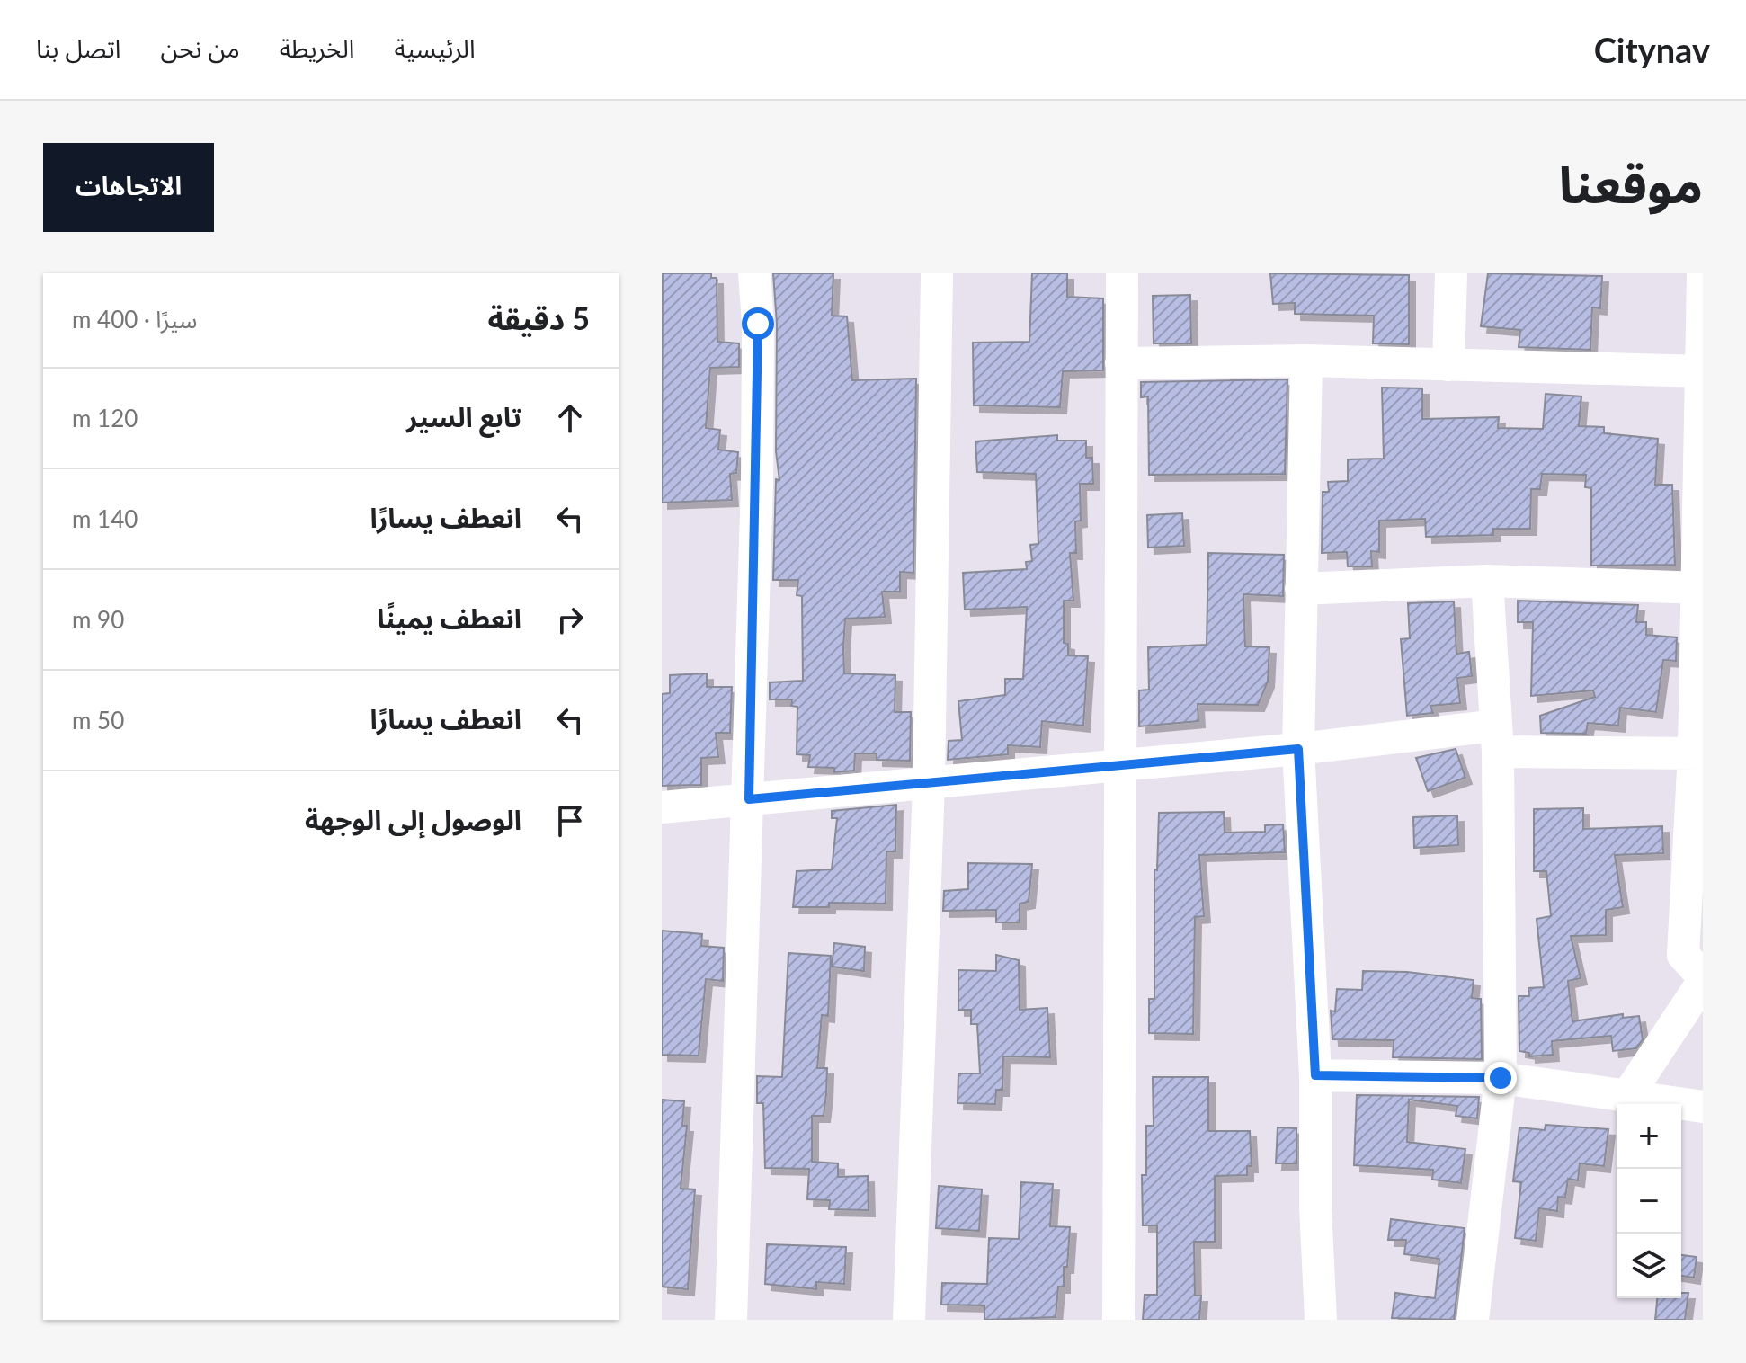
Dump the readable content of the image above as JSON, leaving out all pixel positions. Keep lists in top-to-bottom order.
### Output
{
  "page": {
    "header": "Citynav",
    "nav": [
      "الرئيسية",
      "الخريطة",
      "من نحن",
      "اتصل بنا"
    ],
    "title": "موقعنا",
    "buttons": "الاتجاهات",
    "heading": ["5 دقيقة", "سيرًا · 400 m"],
    "list": [
      ["تابع السير", "120 m"],
      ["انعطف يسارًا", "140 m"],
      ["انعطف يمينًا", "90 m"],
      ["انعطف يسارًا", "50 m"],
      "الوصول إلى الوجهة"
    ],
    "map_buttons": ["+", "−"]
  }
}
